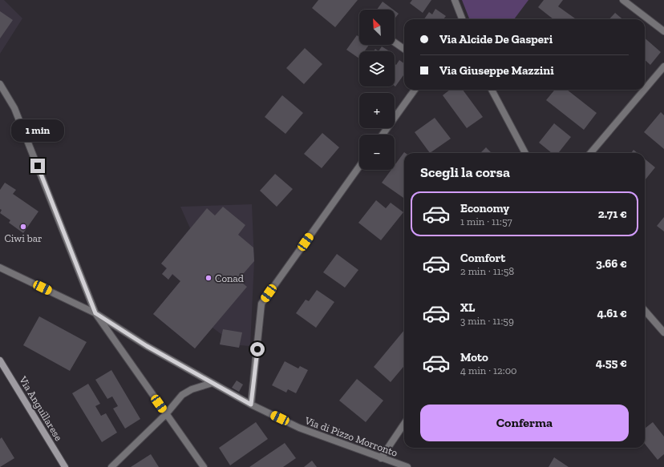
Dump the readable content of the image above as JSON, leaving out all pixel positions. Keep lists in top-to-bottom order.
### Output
{
  "streets": {
    "main road": ["Via Anguillarese"],
    "street": ["Via di Pizzo Morronto"]
  },
  "places": ["Ciwi bar", "Conad"],
  "north": "top left",
  "page": {
    "map_buttons": ["+", "−"],
    "banner": ["Via Alcide De Gasperi", "Via Giuseppe Mazzini"],
    "bubble": "1 min",
    "heading": "Scegli la corsa",
    "list": [
      {
        "name": "Economy",
        "note": "1 min · 11:57",
        "value": "2.71 €"
      },
      {
        "name": "Comfort",
        "note": "2 min · 11:58",
        "value": "3.66 €"
      },
      {
        "name": "XL",
        "note": "3 min · 11:59",
        "value": "4.61 €"
      },
      {
        "name": "Moto",
        "note": "4 min · 12:00",
        "value": "4.55 €"
      }
    ],
    "buttons": "Conferma"
  }
}
